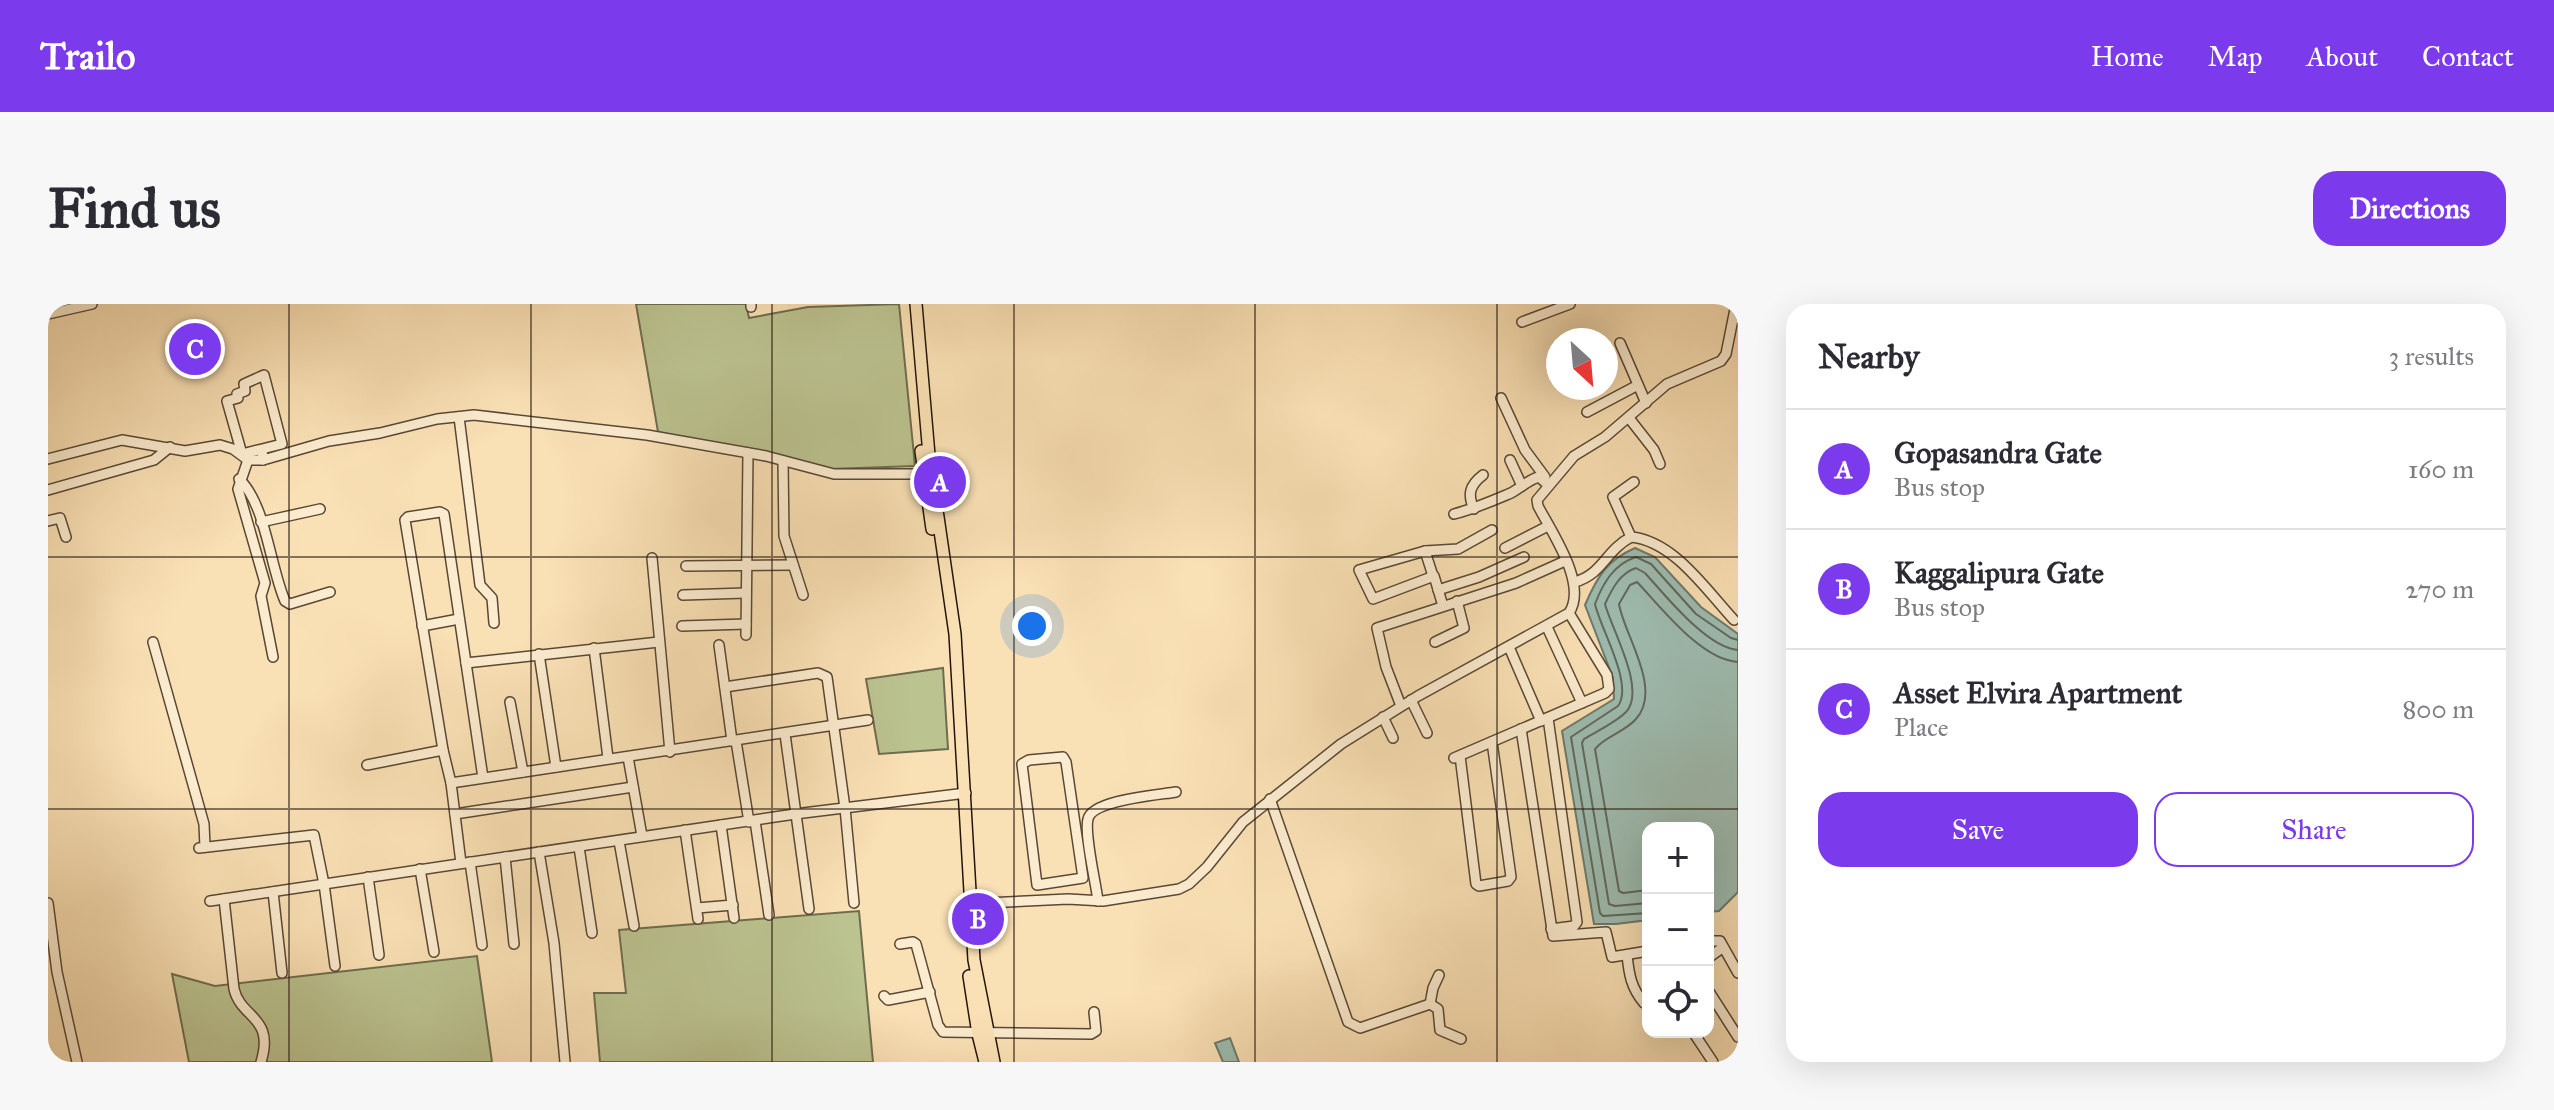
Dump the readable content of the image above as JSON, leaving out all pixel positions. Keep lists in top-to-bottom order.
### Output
{
  "north": "bottom right",
  "page": {
    "header": "Trailo",
    "nav": [
      "Home",
      "Map",
      "About",
      "Contact"
    ],
    "buttons": [
      "Directions",
      ["Save", "Share"]
    ],
    "title": "Find us",
    "heading": ["Nearby", "3 results"],
    "pins": ["C", "A", "B"],
    "list": [
      {
        "mark": "A",
        "name": "Gopasandra Gate",
        "note": "Bus stop",
        "value": "160 m"
      },
      {
        "mark": "B",
        "name": "Kaggalipura Gate",
        "note": "Bus stop",
        "value": "270 m"
      },
      {
        "mark": "C",
        "name": "Asset Elvira Apartment",
        "note": "Place",
        "value": "800 m"
      }
    ],
    "map_buttons": ["+", "−"]
  }
}
